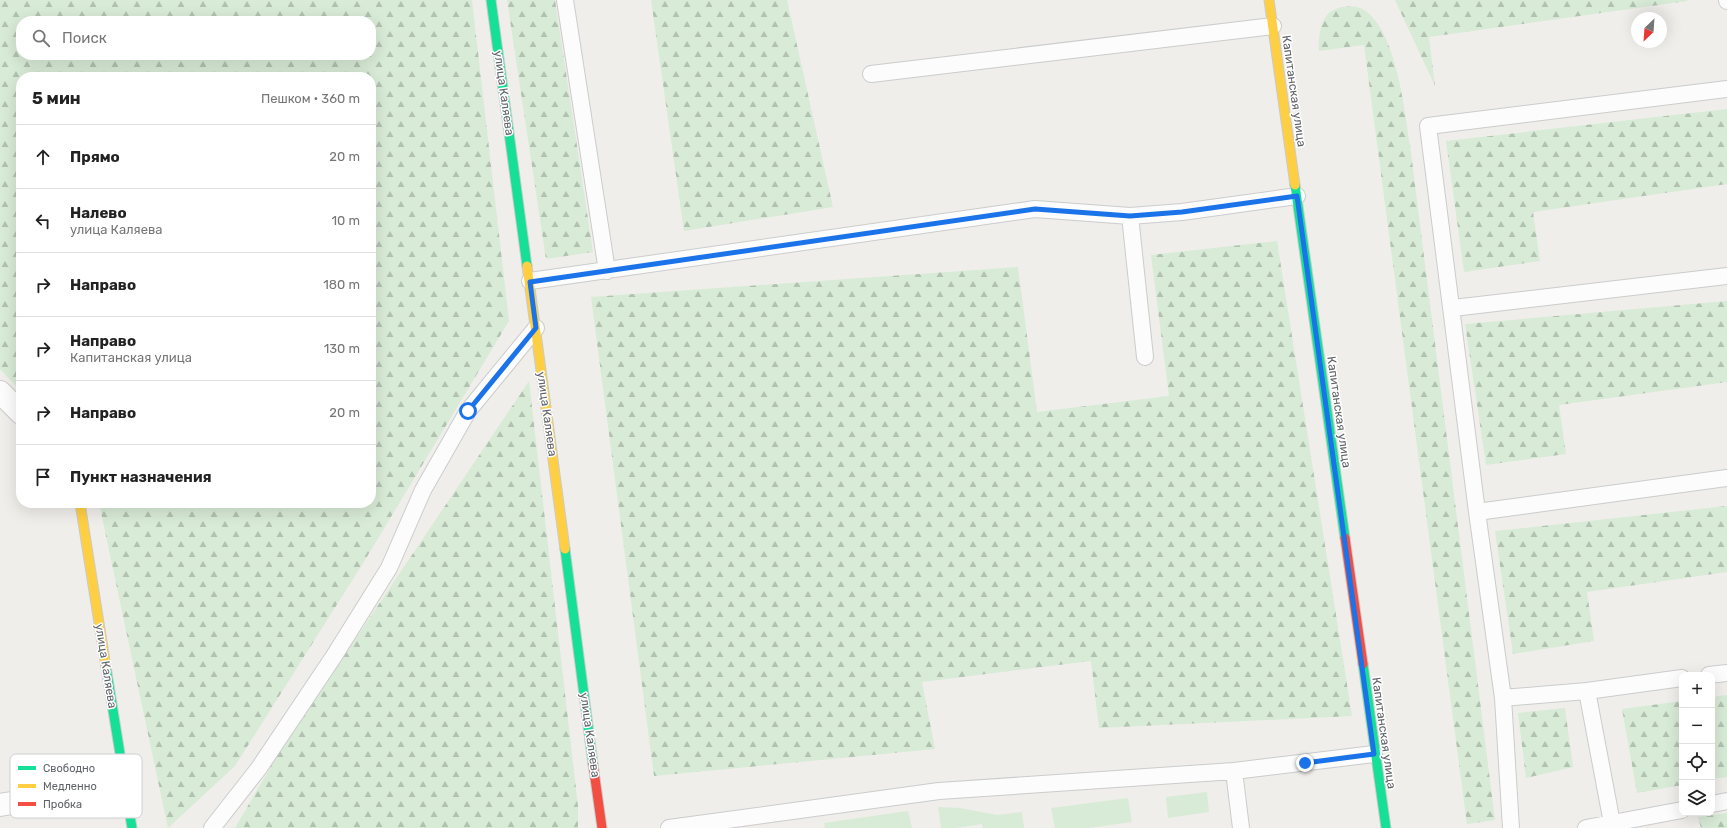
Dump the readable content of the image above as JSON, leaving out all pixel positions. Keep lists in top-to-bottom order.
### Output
{
  "streets": {
    "street": ["Капитанская улица", "улица Каляева"]
  },
  "legend": ["Свободно", "Медленно", "Пробка"],
  "north": "bottom left",
  "page": {
    "search": "Поиск",
    "heading": ["5 мин", "Пешком · 360 m"],
    "list": [
      ["Прямо", "20 m"],
      ["Налево", "улица Каляева", "10 m"],
      ["Направо", "180 m"],
      ["Направо", "Капитанская улица", "130 m"],
      ["Направо", "20 m"],
      "Пункт назначения"
    ],
    "map_buttons": ["+", "−"]
  }
}
